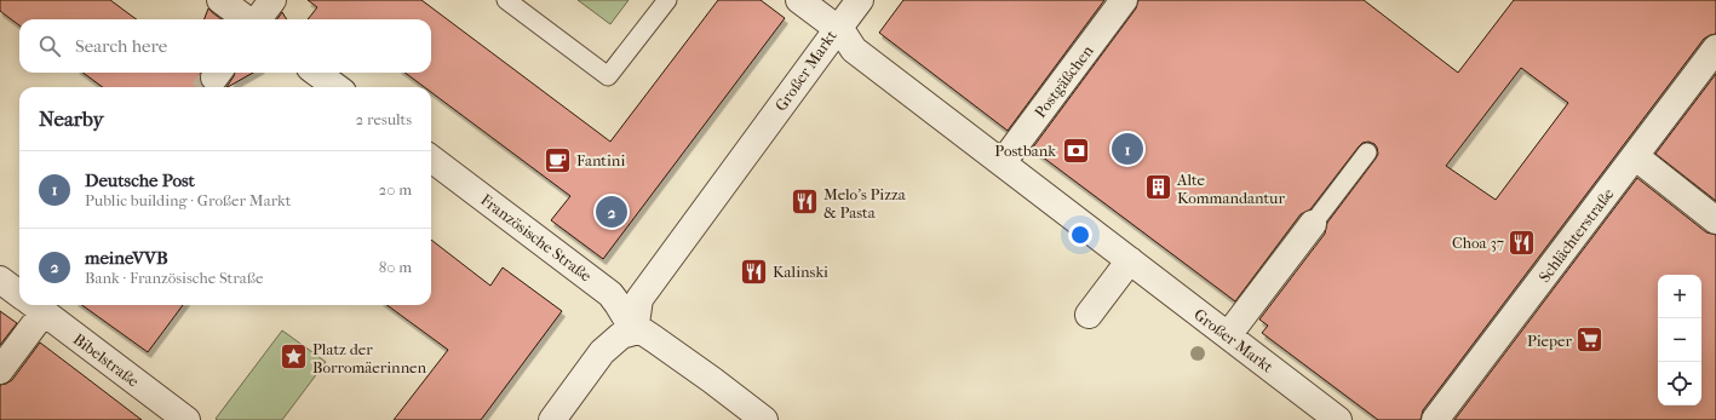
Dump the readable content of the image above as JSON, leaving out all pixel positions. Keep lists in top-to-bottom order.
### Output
{
  "streets": {
    "street": [
      "Großer Markt",
      "Postgäßchen",
      "Schlächterstraße",
      "Französische Straße",
      "Bibelstraße"
    ]
  },
  "crossings": [
    ["Großer Markt", "Postgäßchen"],
    ["Großer Markt", "Französische Straße"]
  ],
  "places": {
    "bank": ["Postbank"],
    "cafe": ["Fantini"],
    "building": ["Alte Kommandantur"],
    "restaurant": ["Melo's Pizza & Pasta", "Choa 37", "Kalinski"],
    "supermarket": ["Pieper"],
    "place": ["Platz der Borromäerinnen"]
  },
  "page": {
    "search": "Search here",
    "heading": ["Nearby", "2 results"],
    "pins": ["1", "2"],
    "list": [
      {
        "mark": "1",
        "name": "Deutsche Post",
        "note": "Public building · Großer Markt",
        "value": "20 m"
      },
      {
        "mark": "2",
        "name": "meineVVB",
        "note": "Bank · Französische Straße",
        "value": "80 m"
      }
    ],
    "map_buttons": ["+", "−"]
  }
}
